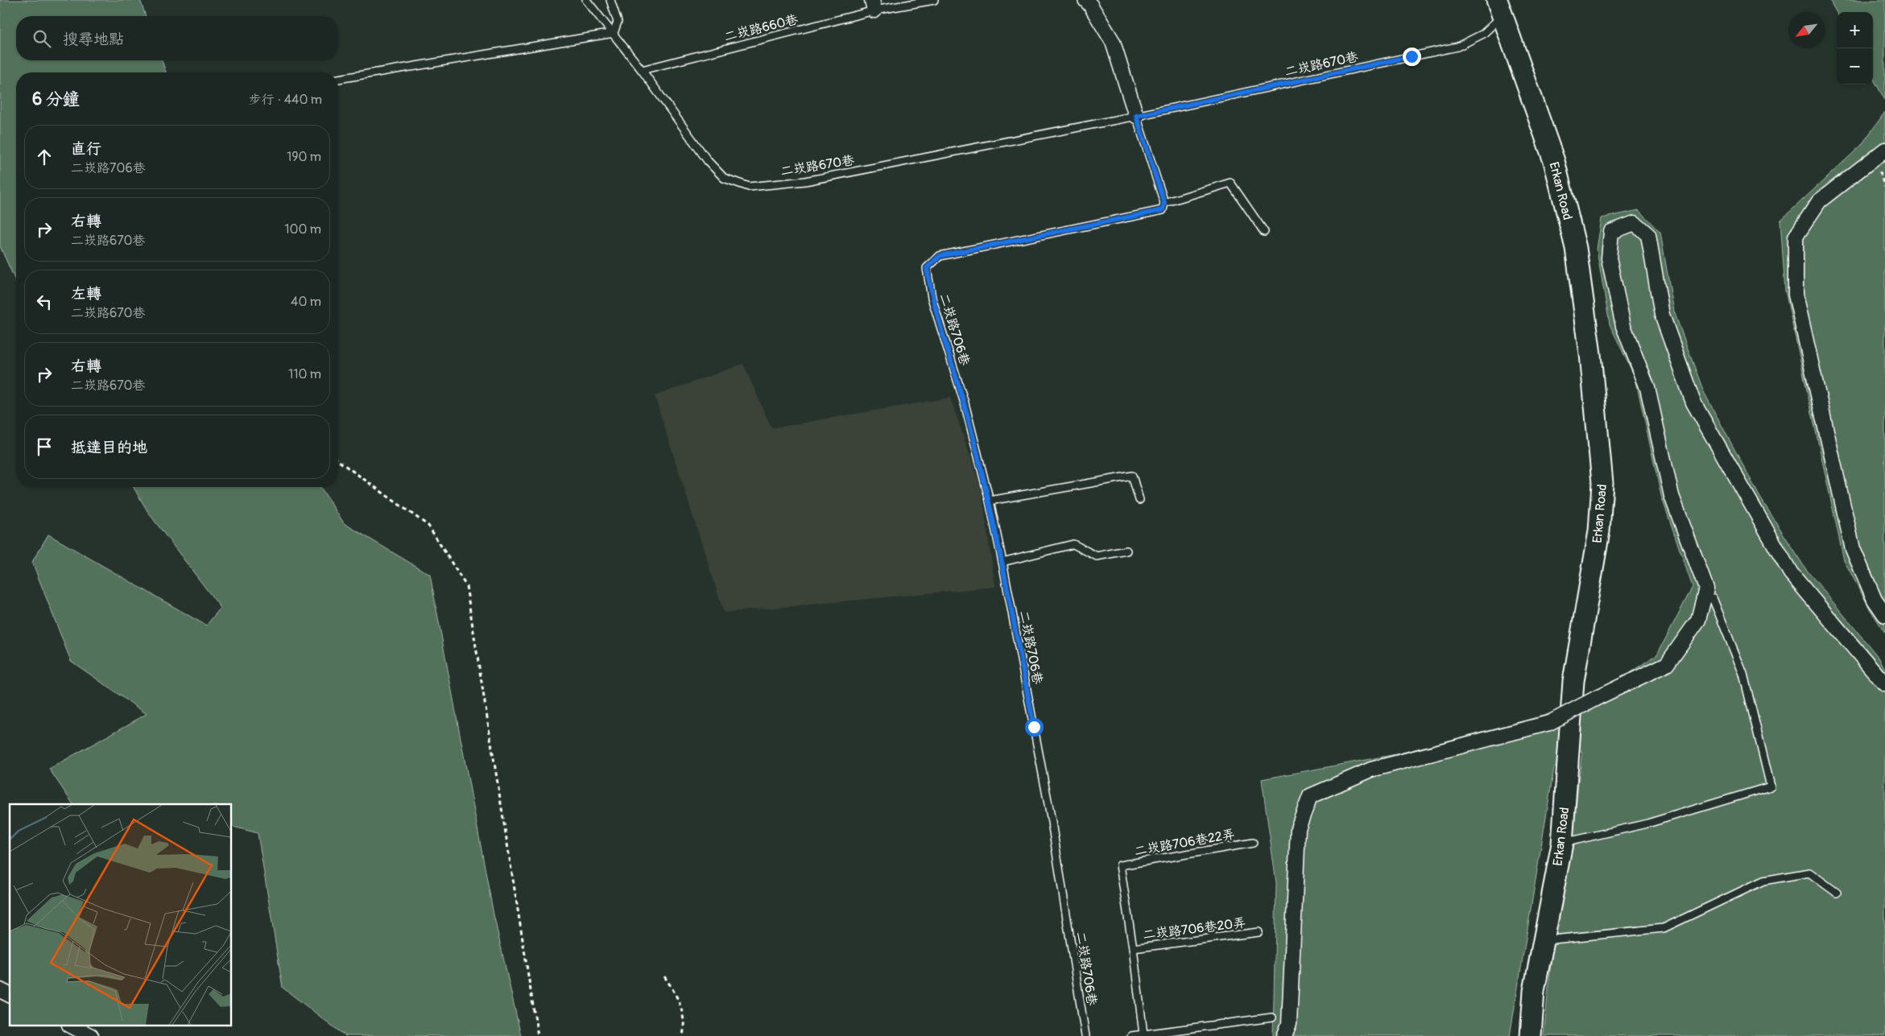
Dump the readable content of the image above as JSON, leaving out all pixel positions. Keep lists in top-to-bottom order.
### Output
{
  "streets": {
    "street": ["Erkan Road"],
    "lane": [
      "二崁路660巷",
      "二崁路670巷",
      "二崁路706巷",
      "二崁路706巷22弄",
      "二崁路706巷20弄"
    ]
  },
  "crossings": [
    ["二崁路660巷", "二崁路670巷"],
    ["二崁路670巷", "Erkan Road"],
    ["二崁路706巷22弄", "二崁路706巷20弄"]
  ],
  "north": "bottom left",
  "page": {
    "map_buttons": ["+", "−"],
    "search": "搜尋地點",
    "heading": ["6 分鐘", "步行 · 440 m"],
    "list": [
      ["直行", "二崁路706巷", "190 m"],
      ["右轉", "二崁路670巷", "100 m"],
      ["左轉", "二崁路670巷", "40 m"],
      ["右轉", "二崁路670巷", "110 m"],
      "抵達目的地"
    ]
  }
}
